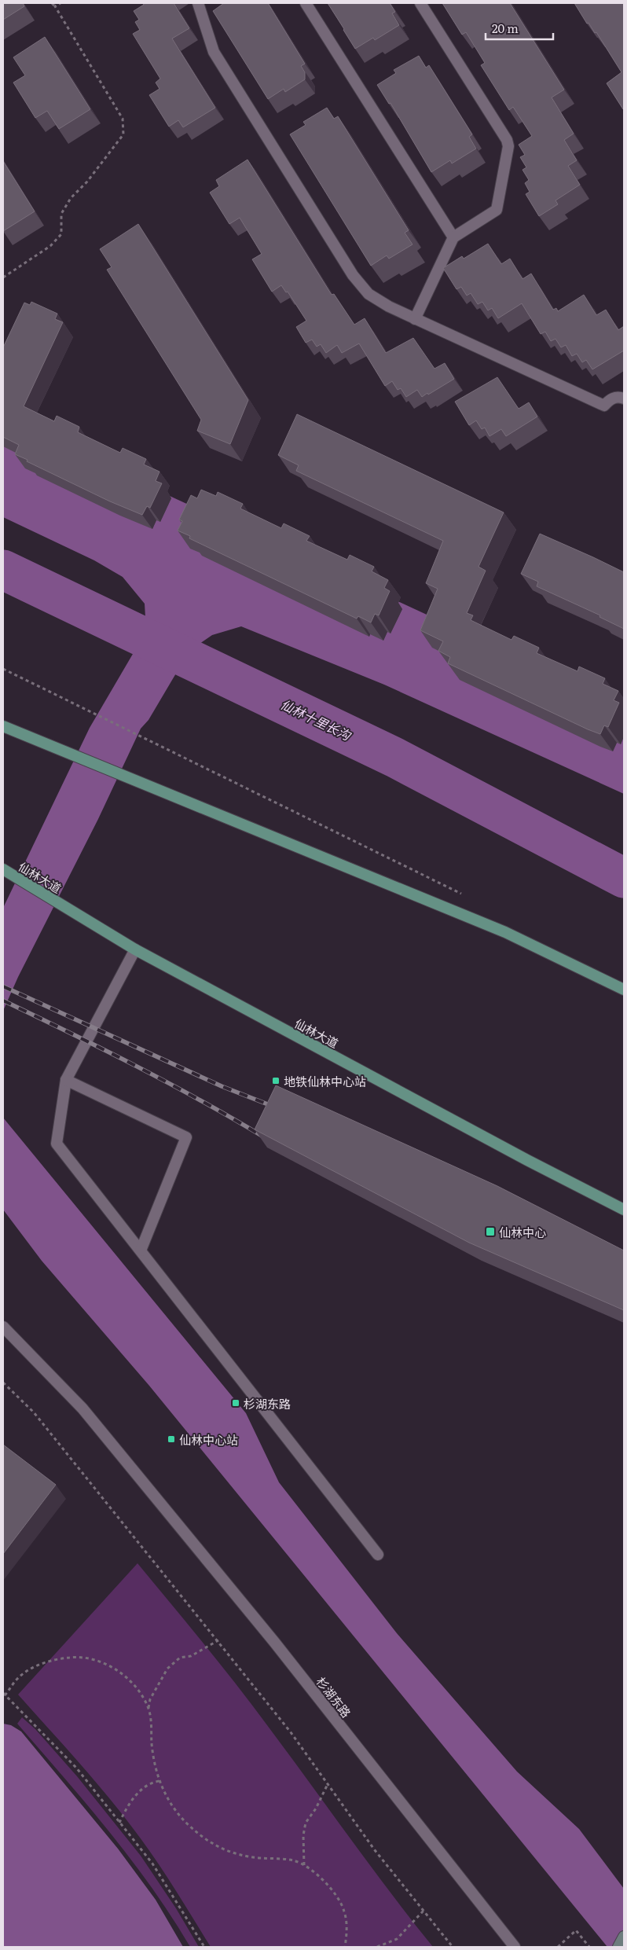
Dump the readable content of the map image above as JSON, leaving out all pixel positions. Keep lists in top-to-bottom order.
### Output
{
  "streets": {
    "main road": ["仙林大道"],
    "street": ["杉湖东路"]
  },
  "water": ["仙林十里长沟"],
  "places": {
    "transit": [
      "地铁仙林中心站",
      "仙林中心",
      "杉湖东路",
      "仙林中心站"
    ]
  },
  "scale_bar": "20 m"
}
